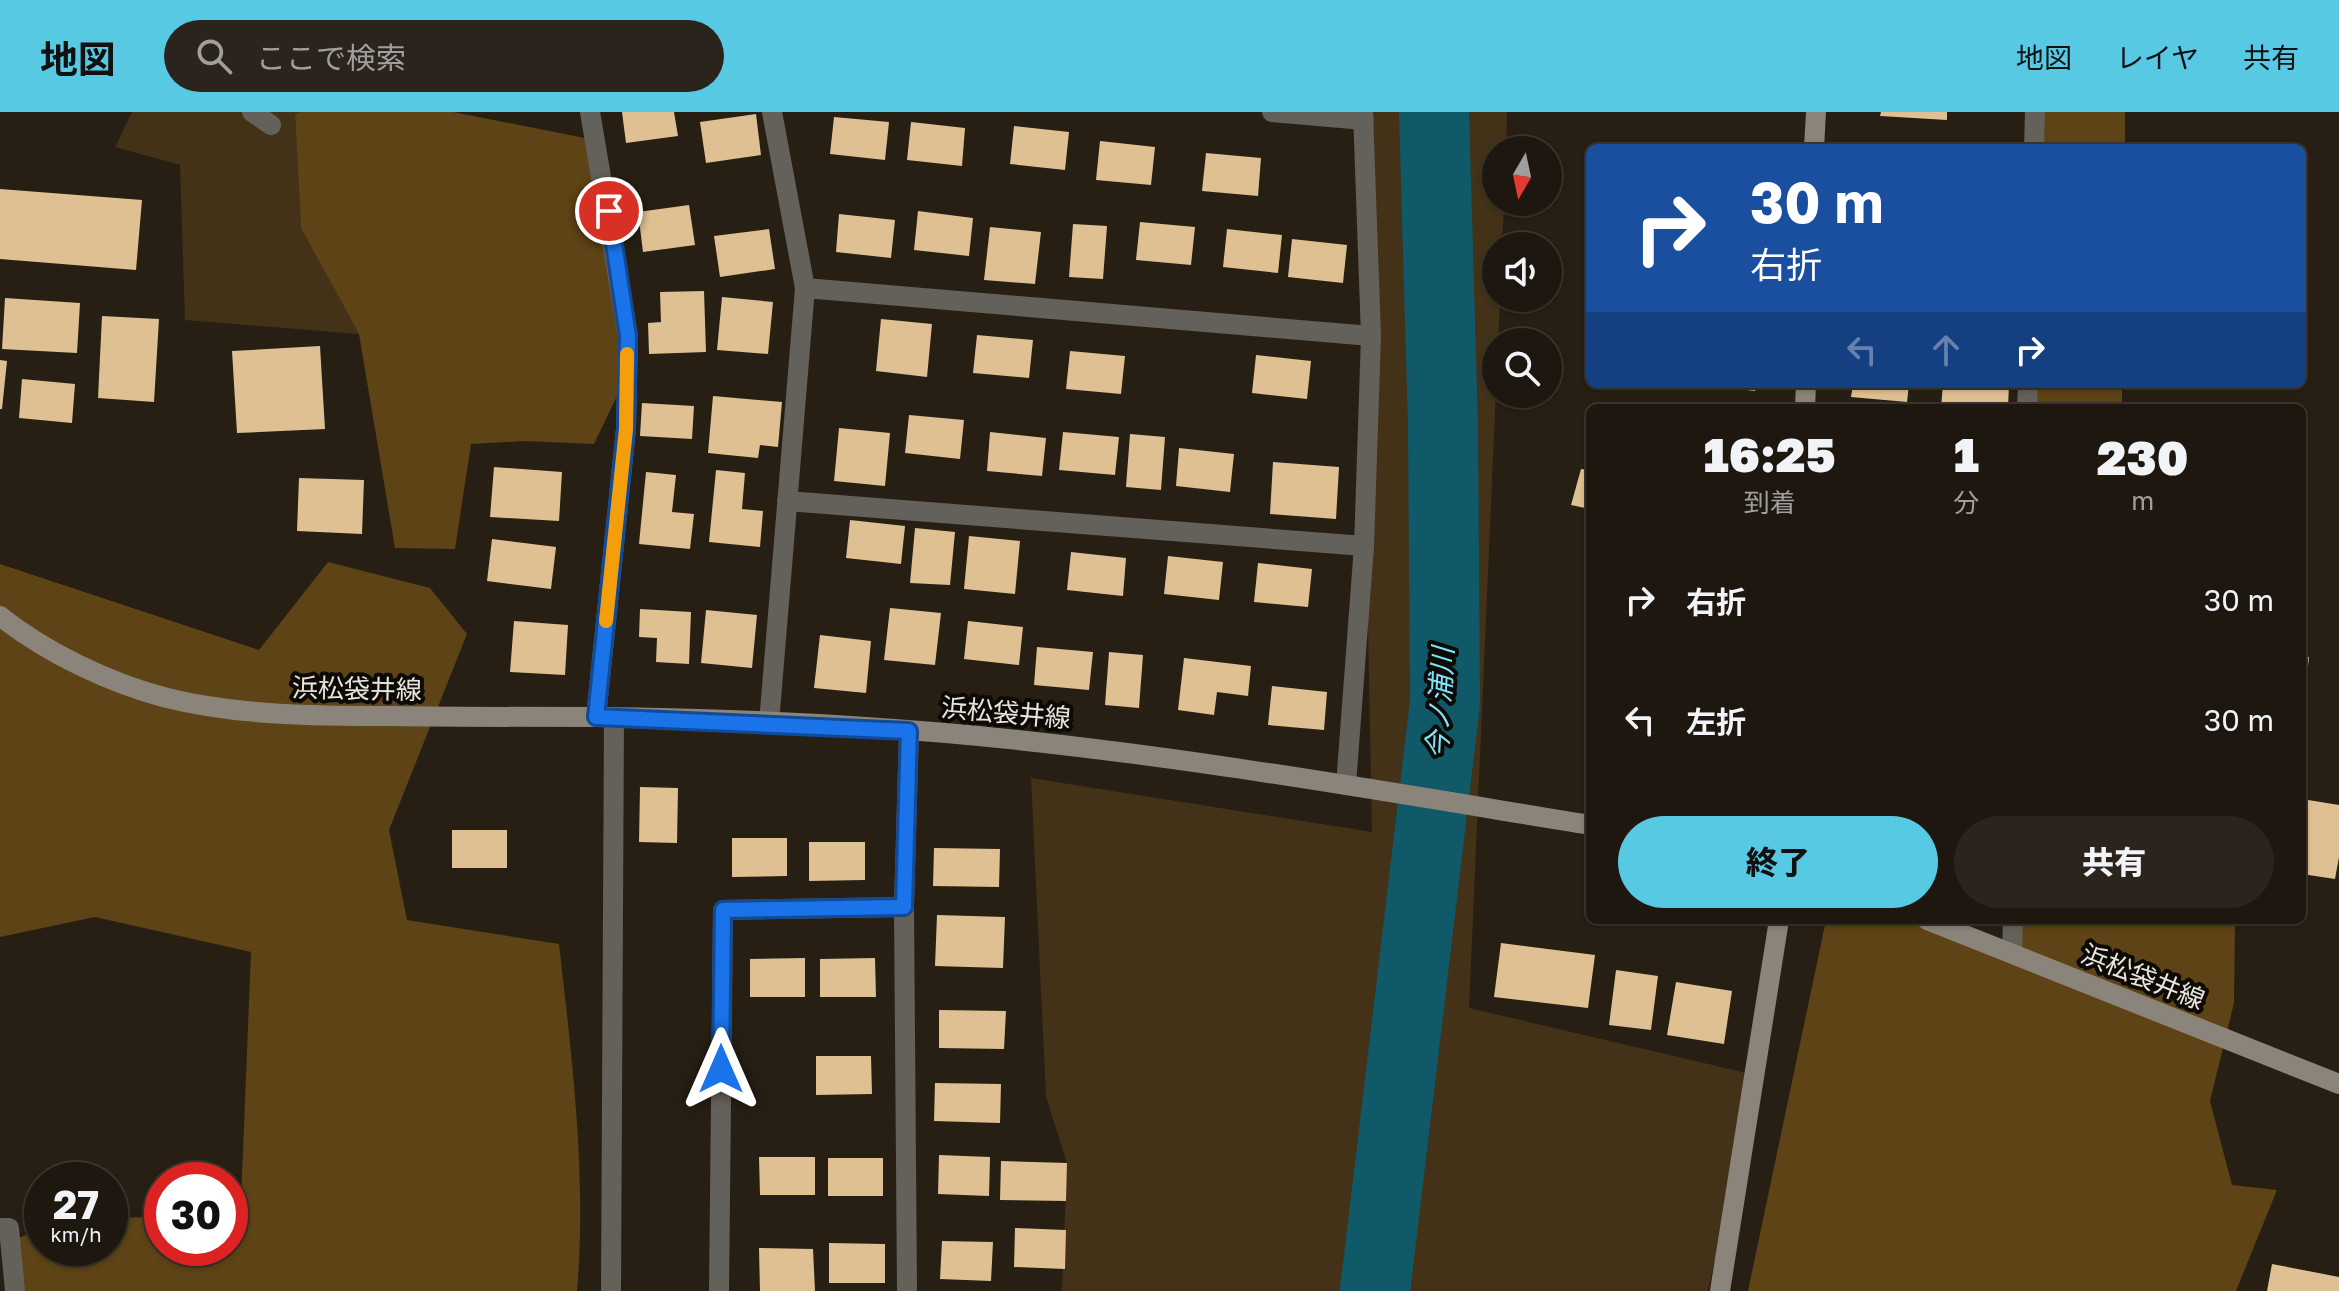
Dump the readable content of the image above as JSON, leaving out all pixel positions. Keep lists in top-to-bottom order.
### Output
{
  "streets": {
    "main road": ["浜松袋井線"]
  },
  "water": ["今ノ浦川"],
  "north": "bottom",
  "page": {
    "header": "地図",
    "search": "ここで検索",
    "nav": ["地図", "レイヤ", "共有"],
    "turn": ["30 m", "右折"],
    "eta": [
      "16:25",
      "到着",
      "1",
      "分",
      "230",
      "m"
    ],
    "list": [
      {
        "name": "右折",
        "value": "30 m"
      },
      {
        "name": "左折",
        "value": "30 m"
      }
    ],
    "buttons": ["終了", "共有"],
    "speed": "27 km/h",
    "limit": "30"
  }
}
